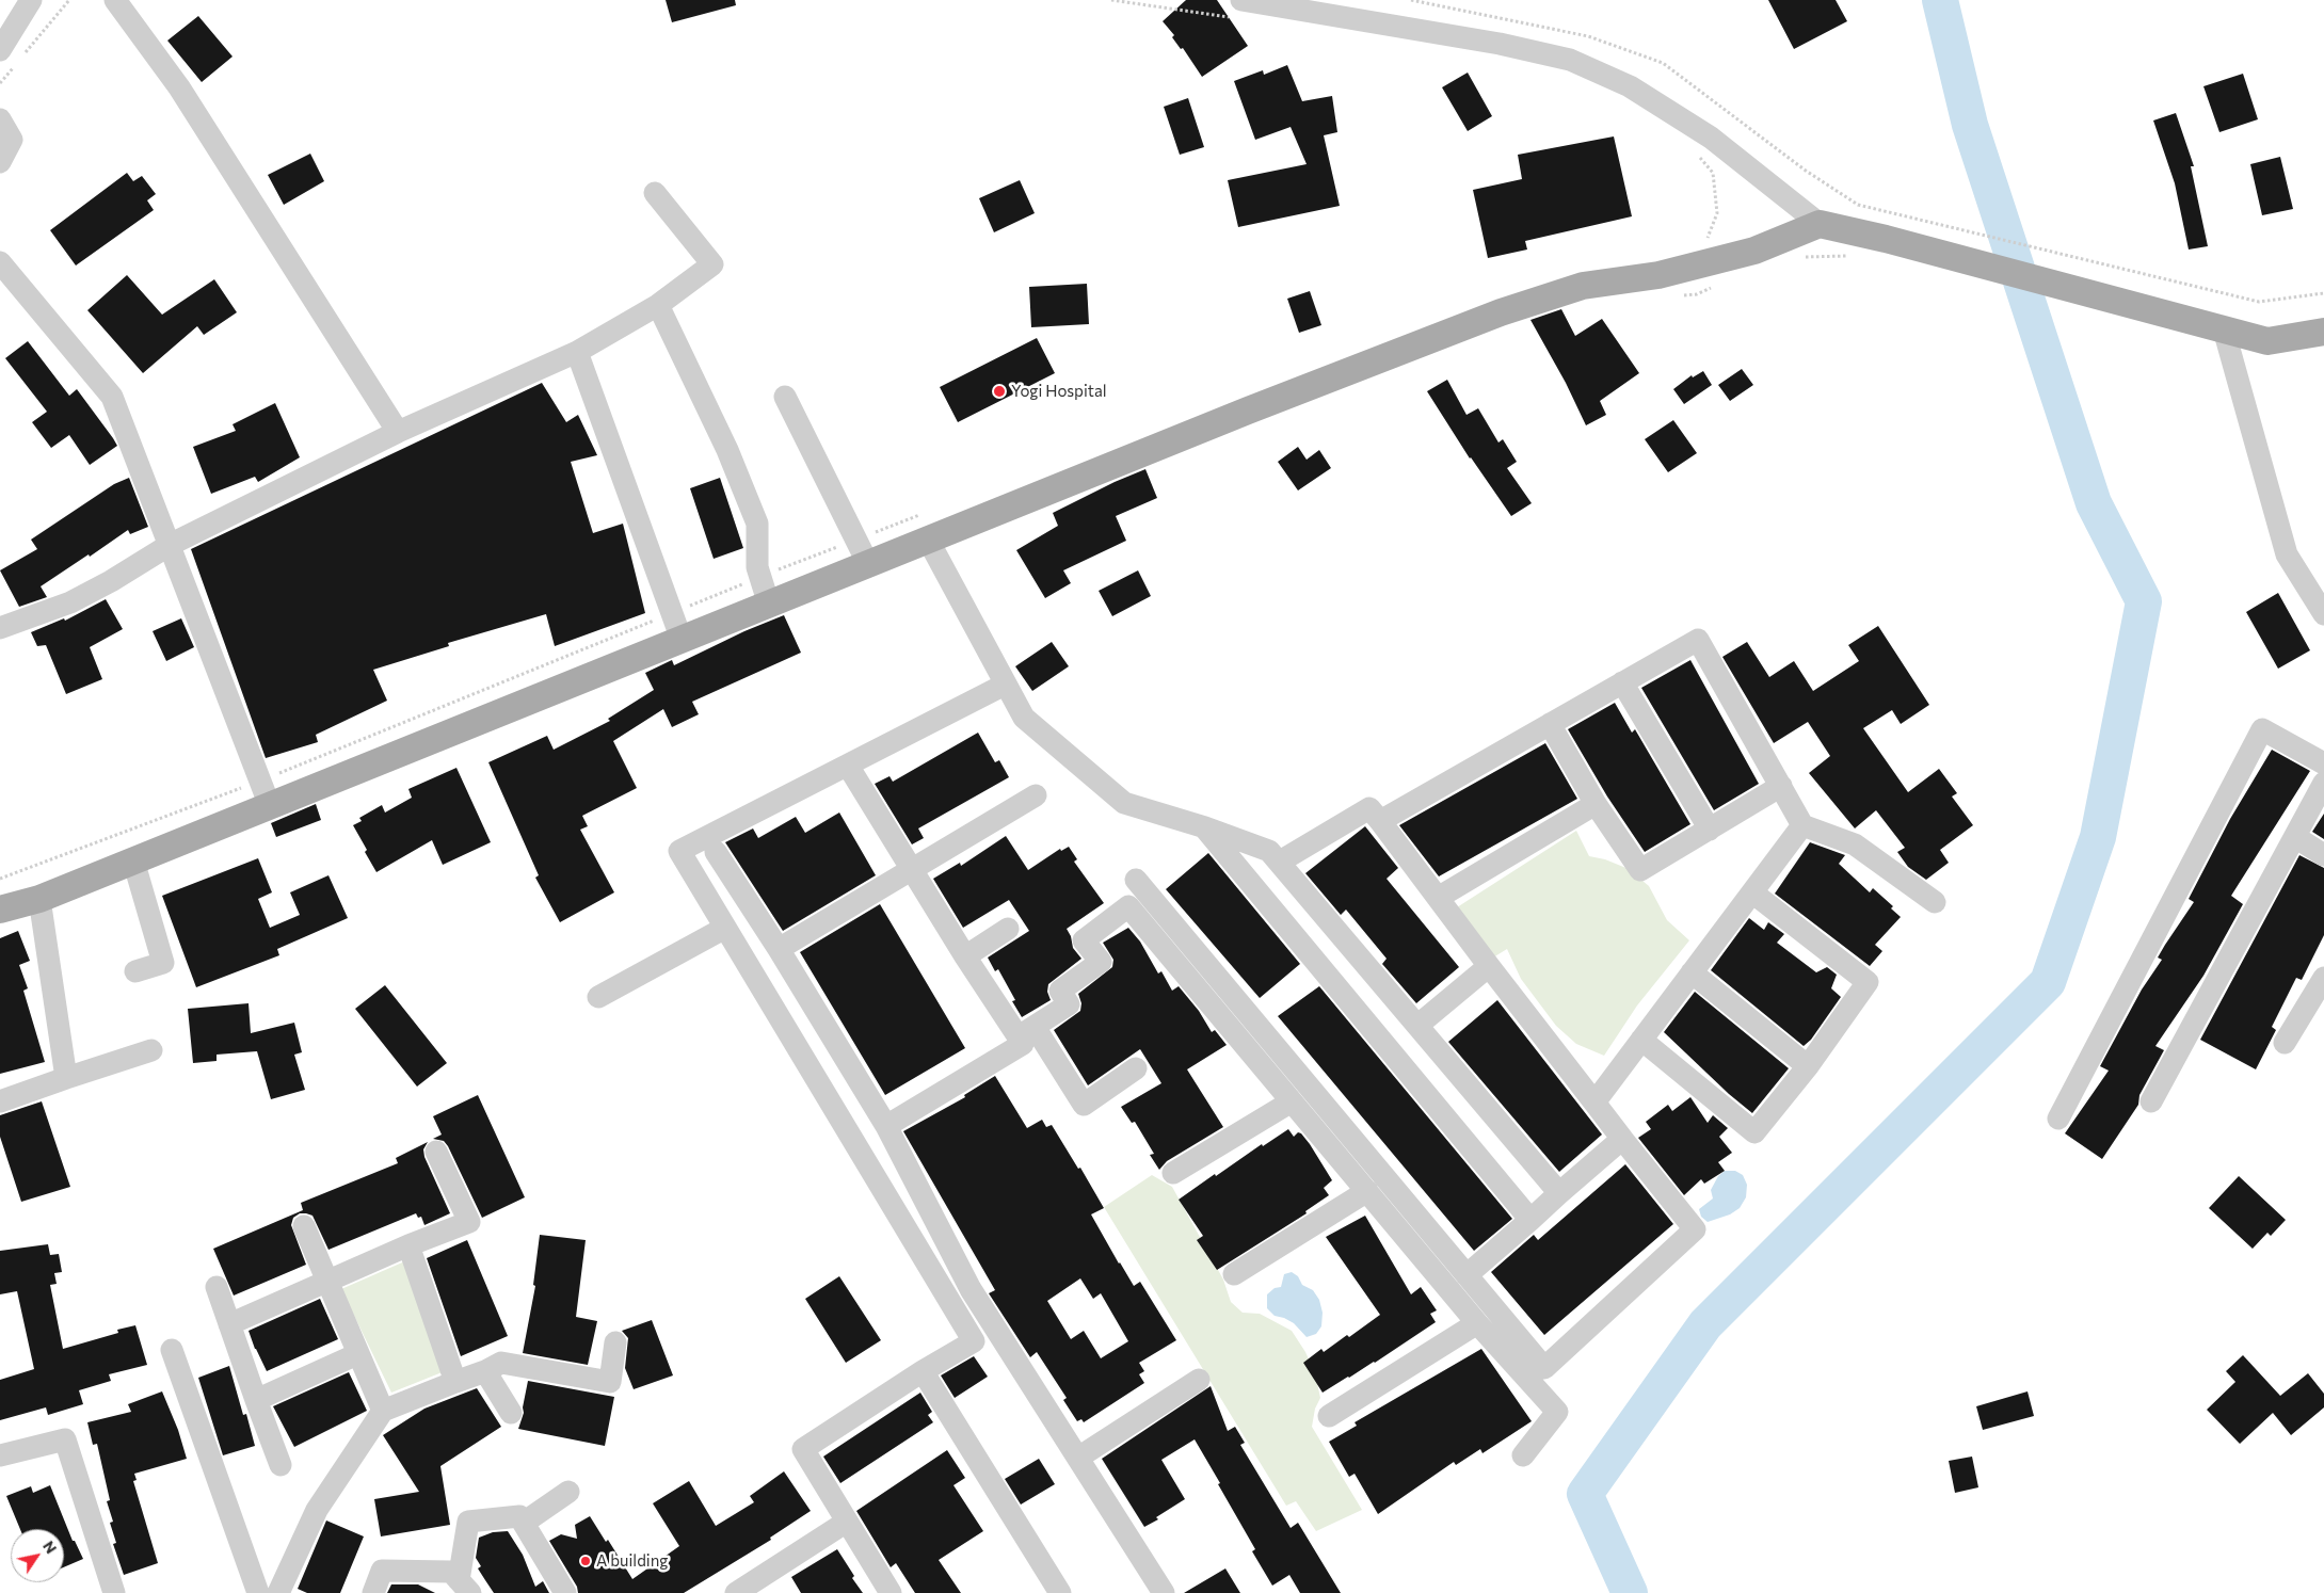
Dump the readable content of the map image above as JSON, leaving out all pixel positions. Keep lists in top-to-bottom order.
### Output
{
  "places": ["Yogi Hospital", "A building"],
  "north": "top right"
}
